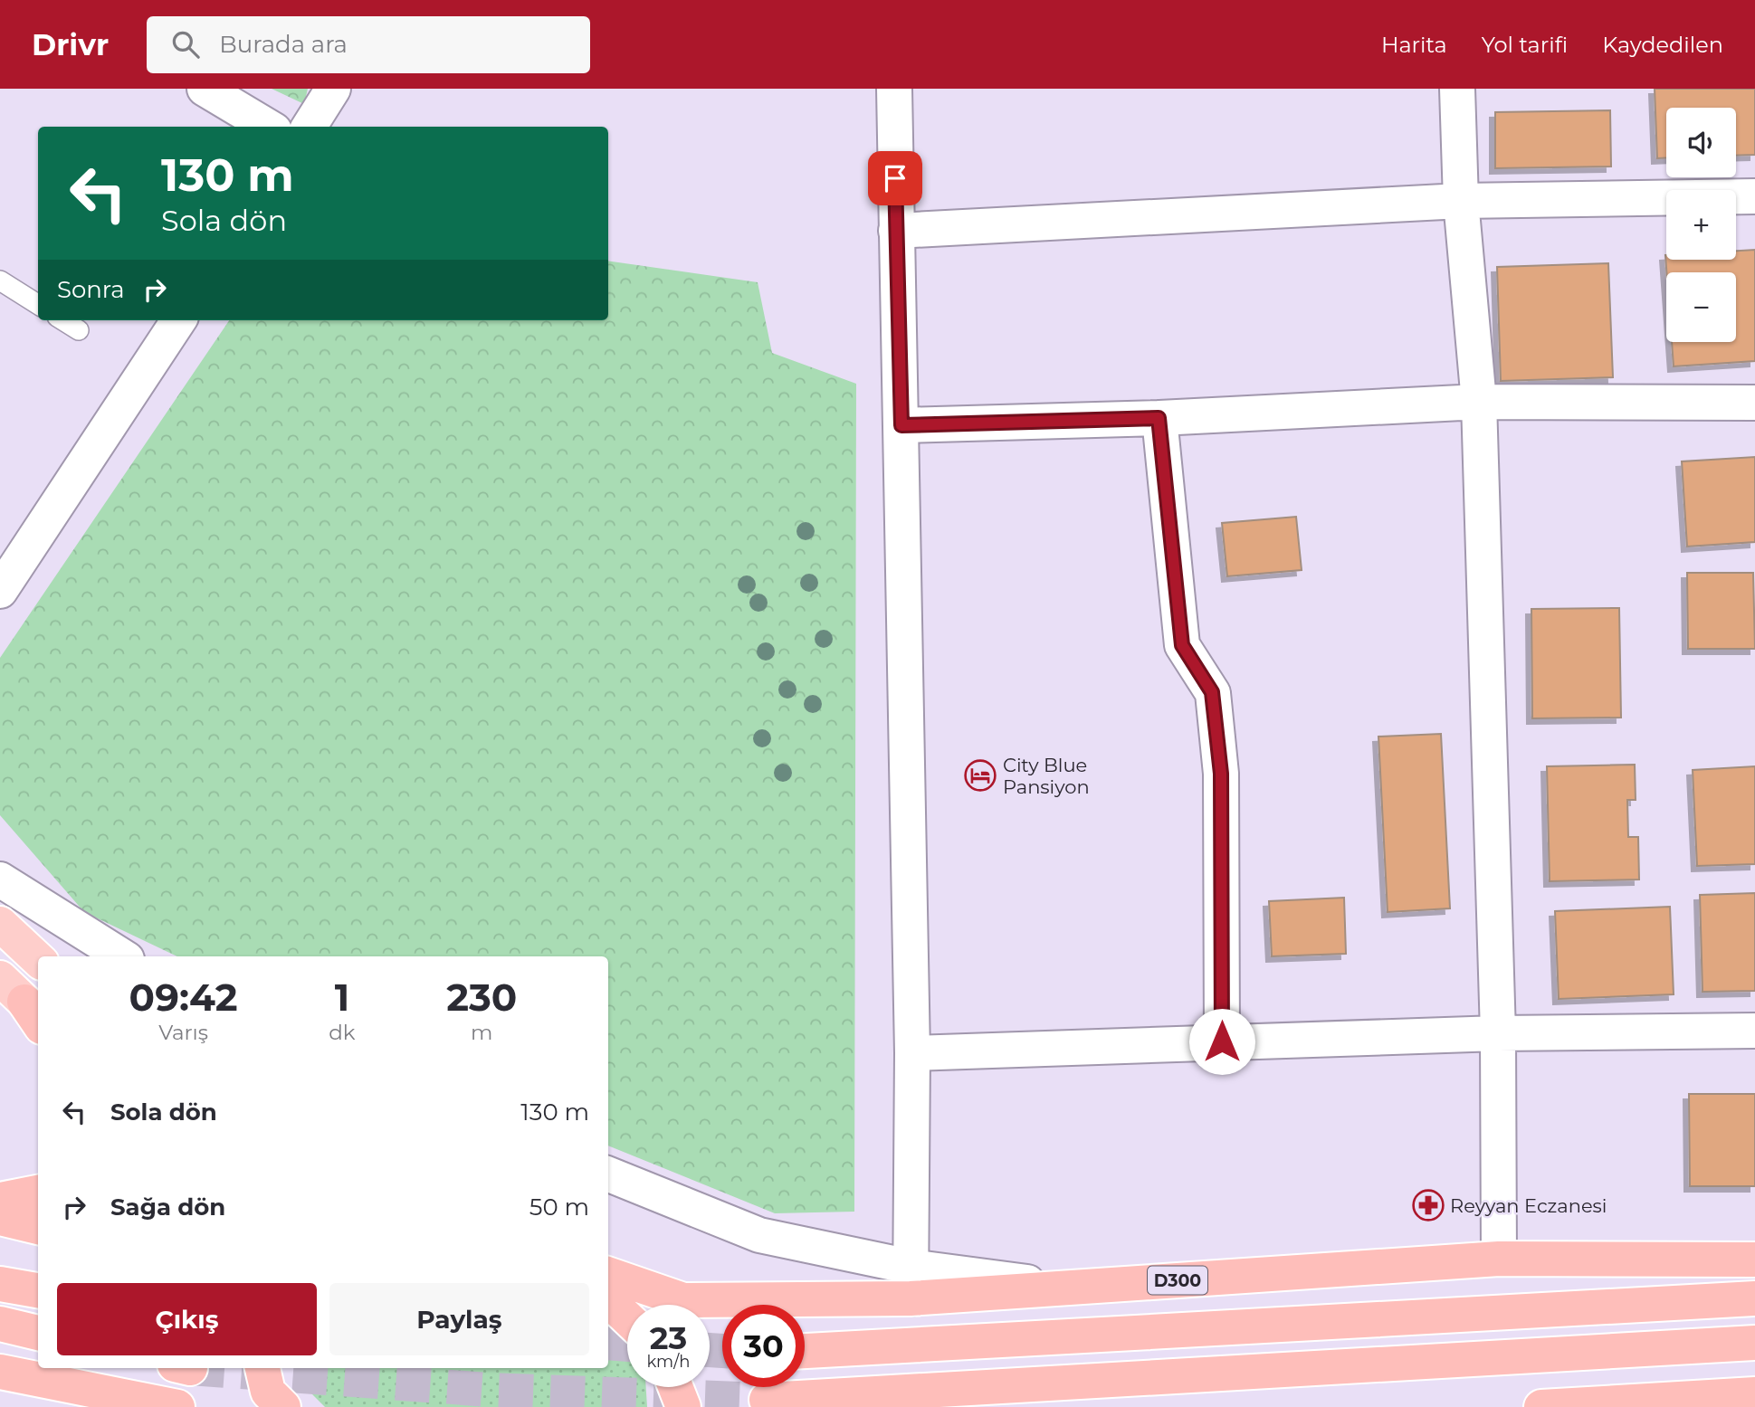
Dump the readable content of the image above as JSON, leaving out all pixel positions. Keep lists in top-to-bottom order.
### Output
{
  "streets": {
    "highway": ["D300"]
  },
  "places": {
    "hotel": ["City Blue Pansiyon"],
    "pharmacy": ["Reyyan Eczanesi"]
  },
  "page": {
    "header": "Drivr",
    "search": "Burada ara",
    "nav": ["Harita", "Yol tarifi", "Kaydedilen"],
    "map_buttons": ["+", "−"],
    "turn": ["130 m", "Sola dön"],
    "then": "Sonra",
    "eta": [
      "09:42",
      "Varış",
      "1",
      "dk",
      "230",
      "m"
    ],
    "list": [
      {
        "name": "Sola dön",
        "value": "130 m"
      },
      {
        "name": "Sağa dön",
        "value": "50 m"
      }
    ],
    "buttons": ["Çıkış", "Paylaş"],
    "speed": "23 km/h",
    "limit": "30"
  }
}
